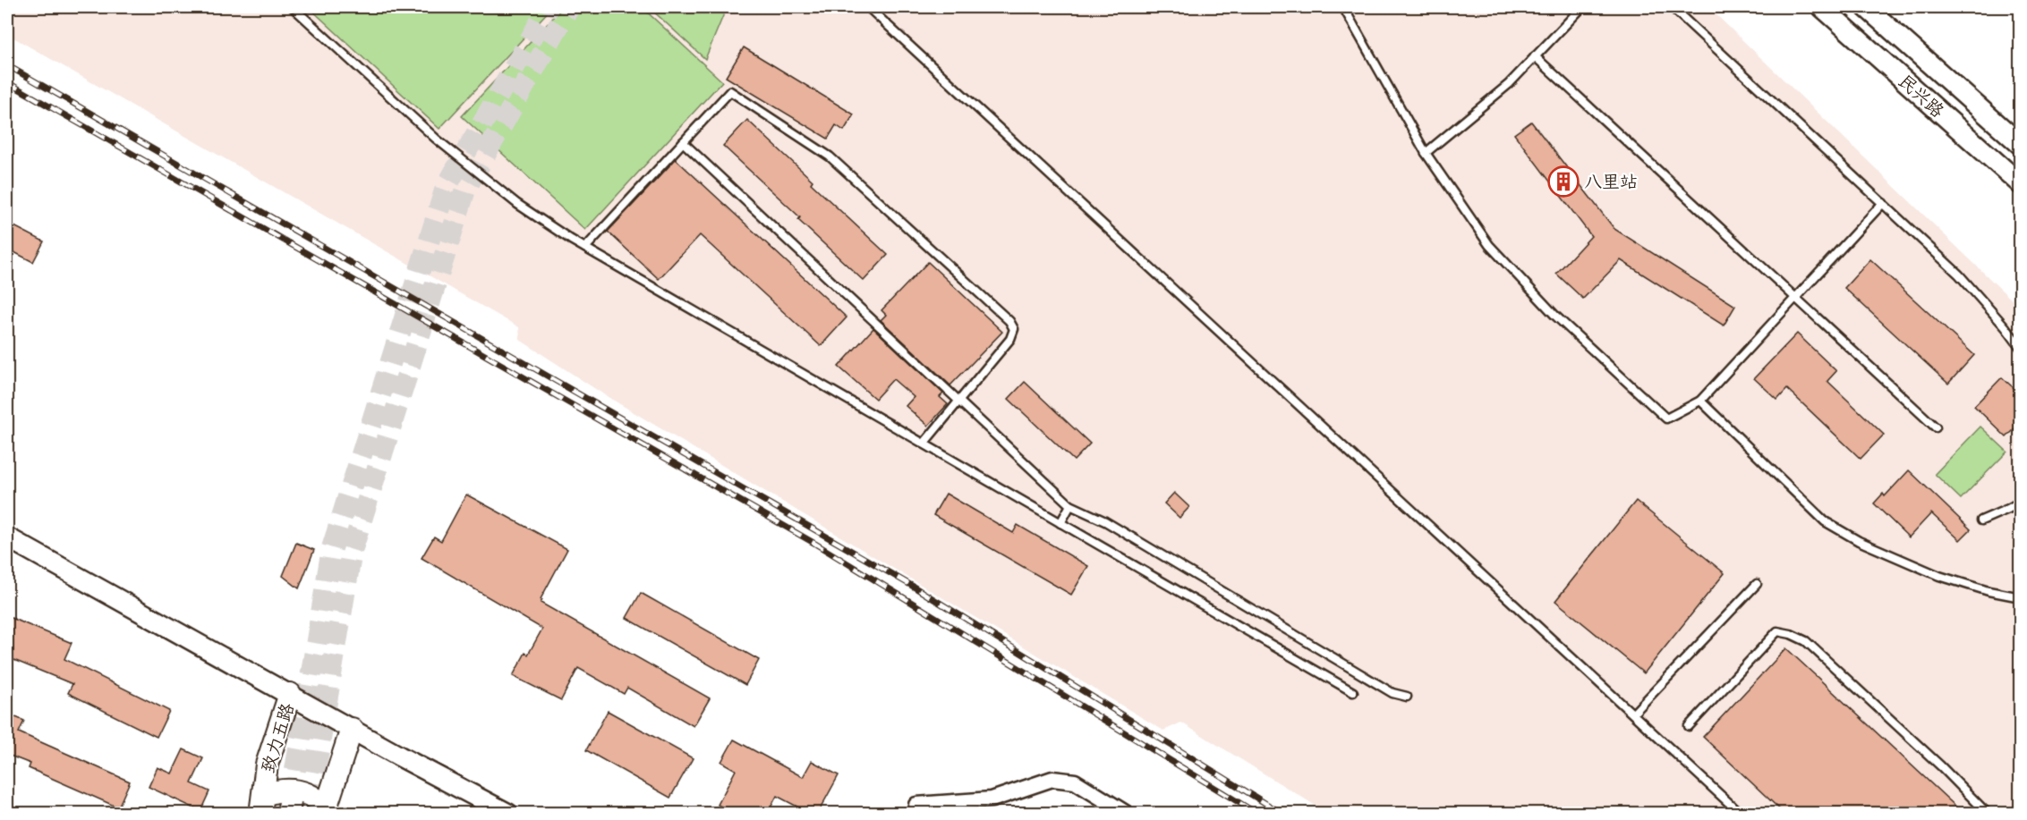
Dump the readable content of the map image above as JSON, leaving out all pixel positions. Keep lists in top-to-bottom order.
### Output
{
  "streets": {
    "main road": ["致力五路"],
    "street": ["民兴路"]
  },
  "places": {
    "building": ["八里站"]
  }
}
